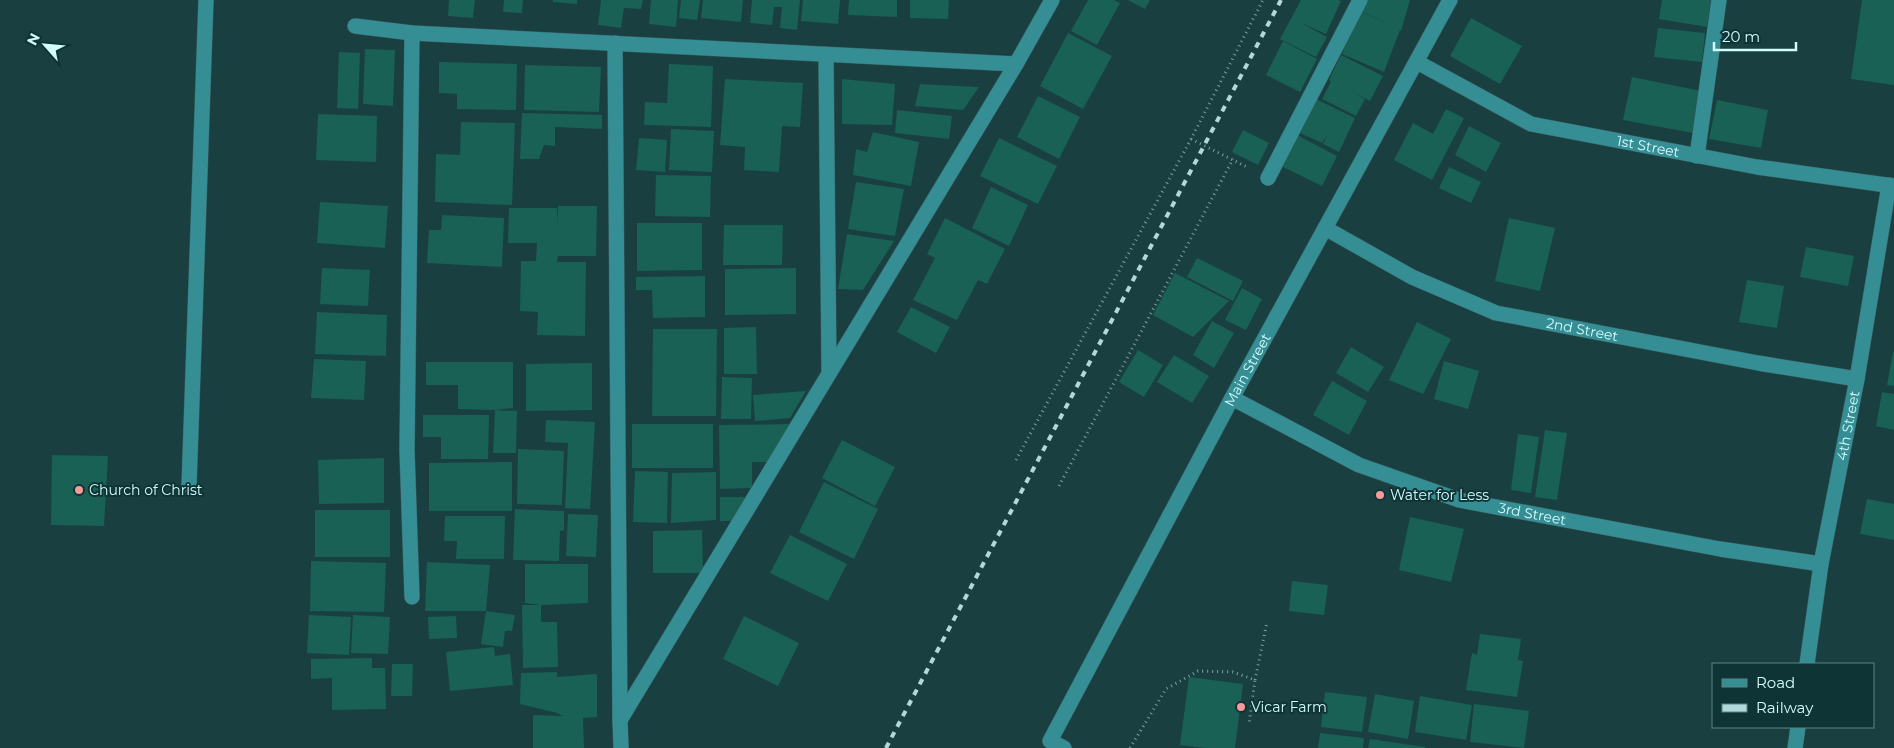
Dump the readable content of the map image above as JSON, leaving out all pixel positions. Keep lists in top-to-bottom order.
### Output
{
  "streets": {
    "street": [
      "1st Street",
      "2nd Street",
      "Main Street",
      "4th Street",
      "3rd Street"
    ]
  },
  "crossings": [
    ["1st Street", "Main Street"],
    ["1st Street", "4th Street"],
    ["2nd Street", "Main Street"],
    ["2nd Street", "4th Street"],
    ["Main Street", "3rd Street"],
    ["4th Street", "3rd Street"]
  ],
  "places": ["Church of Christ", "Water for Less", "Vicar Farm"],
  "legend": ["Road", "Railway"],
  "scale_bar": "20 m",
  "north": "top left"
}
